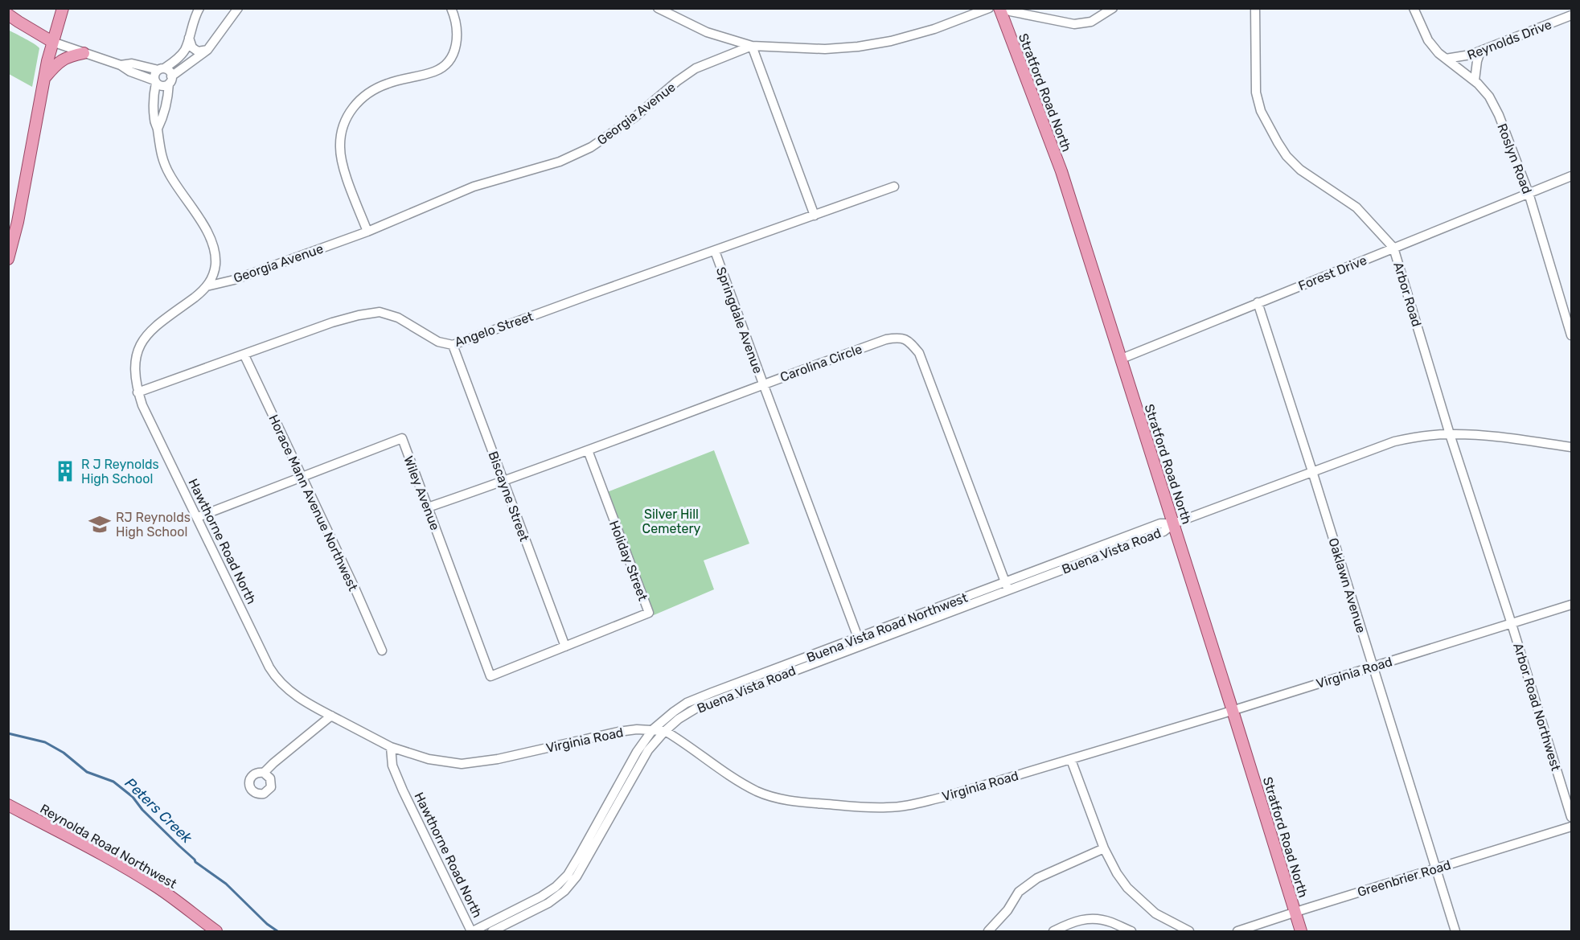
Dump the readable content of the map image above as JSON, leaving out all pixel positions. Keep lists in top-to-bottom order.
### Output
{
  "streets": {
    "main road": ["Stratford Road North", "Reynolda Road Northwest"],
    "street": [
      "Reynolds Drive",
      "Georgia Avenue",
      "Roslyn Road",
      "Forest Drive",
      "Arbor Road",
      "Springdale Avenue",
      "Angelo Street",
      "Carolina Circle",
      "Wiley Avenue",
      "Biscayne Street",
      "Horace Mann Avenue Northwest",
      "Hawthorne Road North",
      "Buena Vista Road",
      "Holiday Street",
      "Oaklawn Avenue",
      "Buena Vista Road Northwest",
      "Virginia Road",
      "Arbor Road Northwest",
      "Greenbrier Road"
    ]
  },
  "crossings": [
    ["Reynolds Drive", "Roslyn Road"],
    ["Stratford Road North", "Forest Drive"],
    ["Stratford Road North", "Buena Vista Road"],
    ["Stratford Road North", "Virginia Road"],
    ["Stratford Road North", "Greenbrier Road"],
    ["Georgia Avenue", "Hawthorne Road North"],
    ["Roslyn Road", "Forest Drive"],
    ["Forest Drive", "Arbor Road"],
    ["Forest Drive", "Oaklawn Avenue"],
    ["Arbor Road", "Buena Vista Road"],
    ["Arbor Road", "Virginia Road"],
    ["Arbor Road", "Arbor Road Northwest"],
    ["Springdale Avenue", "Angelo Street"],
    ["Springdale Avenue", "Carolina Circle"],
    ["Springdale Avenue", "Buena Vista Road"],
    ["Springdale Avenue", "Buena Vista Road Northwest"],
    ["Angelo Street", "Biscayne Street"],
    ["Angelo Street", "Horace Mann Avenue Northwest"],
    ["Angelo Street", "Hawthorne Road North"],
    ["Carolina Circle", "Wiley Avenue"],
    ["Carolina Circle", "Biscayne Street"],
    ["Carolina Circle", "Buena Vista Road"],
    ["Carolina Circle", "Holiday Street"],
    ["Wiley Avenue", "Biscayne Street"],
    ["Wiley Avenue", "Horace Mann Avenue Northwest"],
    ["Wiley Avenue", "Hawthorne Road North"],
    ["Wiley Avenue", "Holiday Street"],
    ["Biscayne Street", "Holiday Street"],
    ["Hawthorne Road North", "Buena Vista Road Northwest"],
    ["Hawthorne Road North", "Virginia Road"],
    ["Buena Vista Road", "Oaklawn Avenue"],
    ["Buena Vista Road", "Buena Vista Road Northwest"],
    ["Buena Vista Road", "Virginia Road"],
    ["Oaklawn Avenue", "Virginia Road"],
    ["Oaklawn Avenue", "Greenbrier Road"],
    ["Buena Vista Road Northwest", "Virginia Road"],
    ["Virginia Road", "Arbor Road Northwest"]
  ],
  "water": ["Peters Creek"],
  "parks": ["Silver Hill Cemetery"],
  "places": {
    "building": ["R J Reynolds High School"],
    "school or university": ["RJ Reynolds High School"]
  }
}
